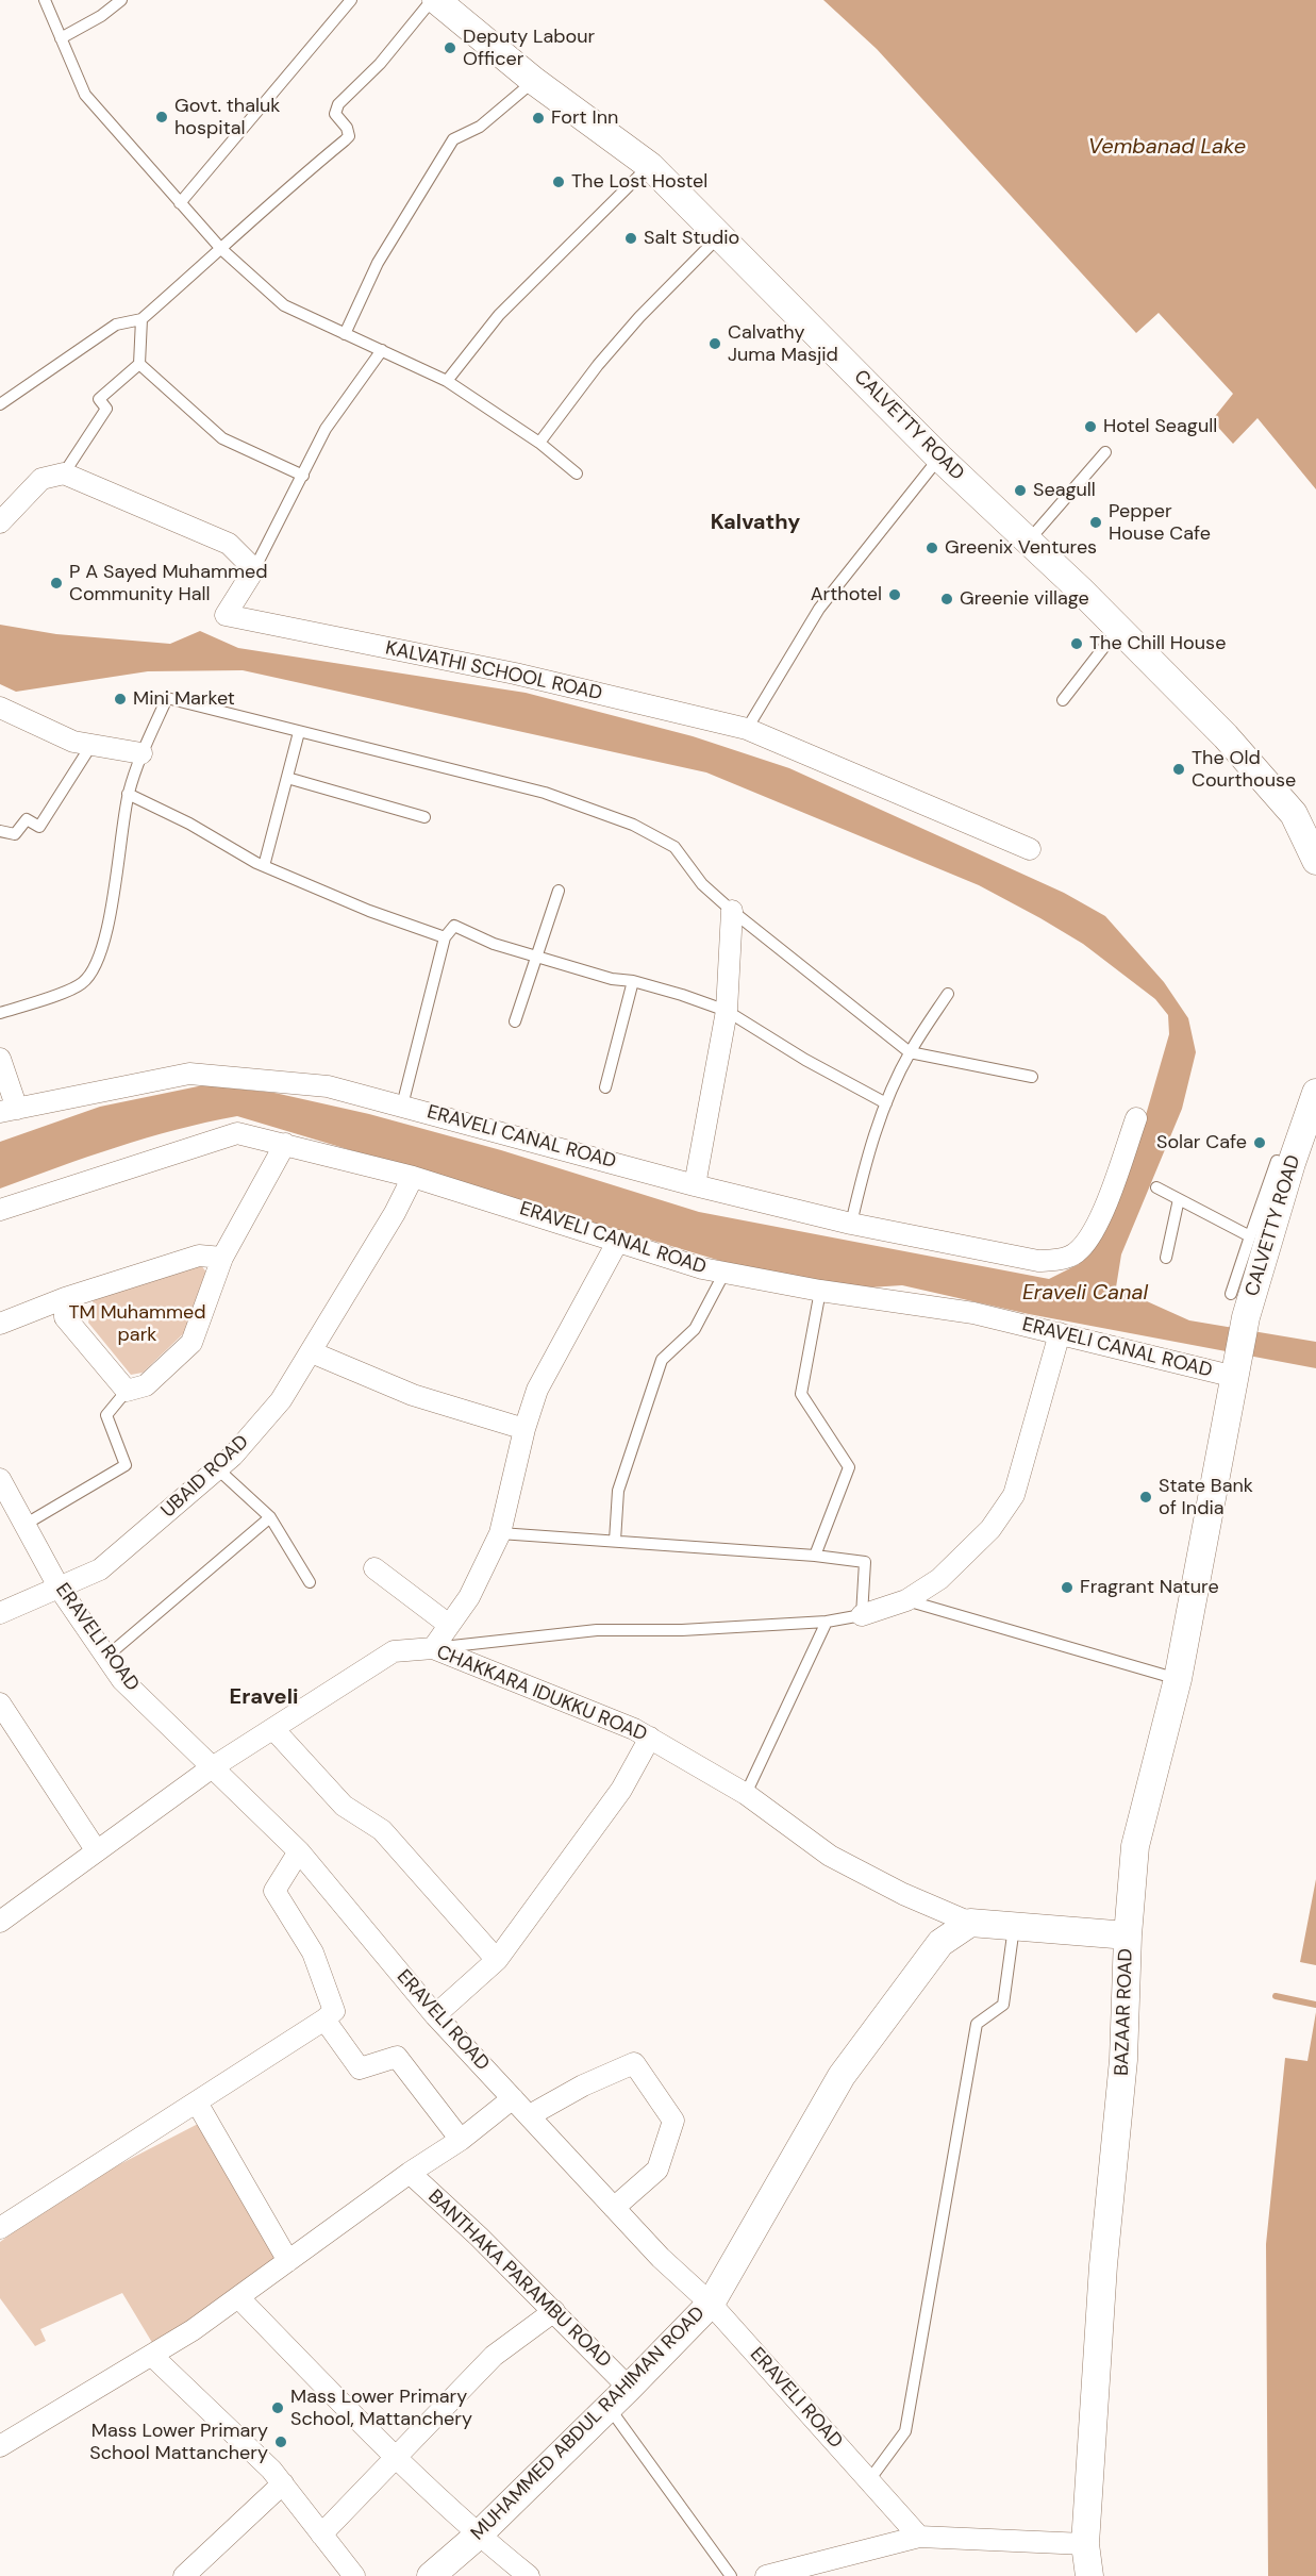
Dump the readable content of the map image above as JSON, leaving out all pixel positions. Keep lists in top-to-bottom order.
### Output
{
  "streets": {
    "street": [
      "CALVETTY ROAD",
      "KALVATHI SCHOOL ROAD",
      "ERAVELI CANAL ROAD",
      "UBAID ROAD",
      "ERAVELI ROAD",
      "CHAKKARA IDUKKU ROAD",
      "BAZAAR ROAD",
      "BANTHAKA PARAMBU ROAD",
      "MUHAMMED ABDUL RAHIMAN ROAD"
    ]
  },
  "crossings": [
    ["CALVETTY ROAD", "ERAVELI CANAL ROAD"],
    ["CALVETTY ROAD", "BAZAAR ROAD"],
    ["ERAVELI CANAL ROAD", "UBAID ROAD"],
    ["UBAID ROAD", "ERAVELI ROAD"],
    ["ERAVELI ROAD", "CHAKKARA IDUKKU ROAD"],
    ["ERAVELI ROAD", "MUHAMMED ABDUL RAHIMAN ROAD"],
    ["CHAKKARA IDUKKU ROAD", "MUHAMMED ABDUL RAHIMAN ROAD"],
    ["BANTHAKA PARAMBU ROAD", "MUHAMMED ABDUL RAHIMAN ROAD"]
  ],
  "districts": ["Kalvathy", "Eraveli"],
  "water": ["Vembanad Lake", "Eraveli Canal"],
  "parks": ["TM Muhammed park"],
  "places": [
    "Deputy Labour Officer",
    "Govt. thaluk hospital",
    "Fort Inn",
    "The Lost Hostel",
    "Salt Studio",
    "Calvathy Juma Masjid",
    "Hotel Seagull",
    "Seagull",
    "Pepper House Cafe",
    "Greenix Ventures",
    "P A Sayed Muhammed Community Hall",
    "Arthotel",
    "Greenie village",
    "The Chill House",
    "Mini Market",
    "The Old Courthouse",
    "Solar Cafe",
    "State Bank of India",
    "Fragrant Nature",
    "Mass Lower Primary School, Mattanchery",
    "Mass Lower Primary School Mattanchery"
  ]
}
